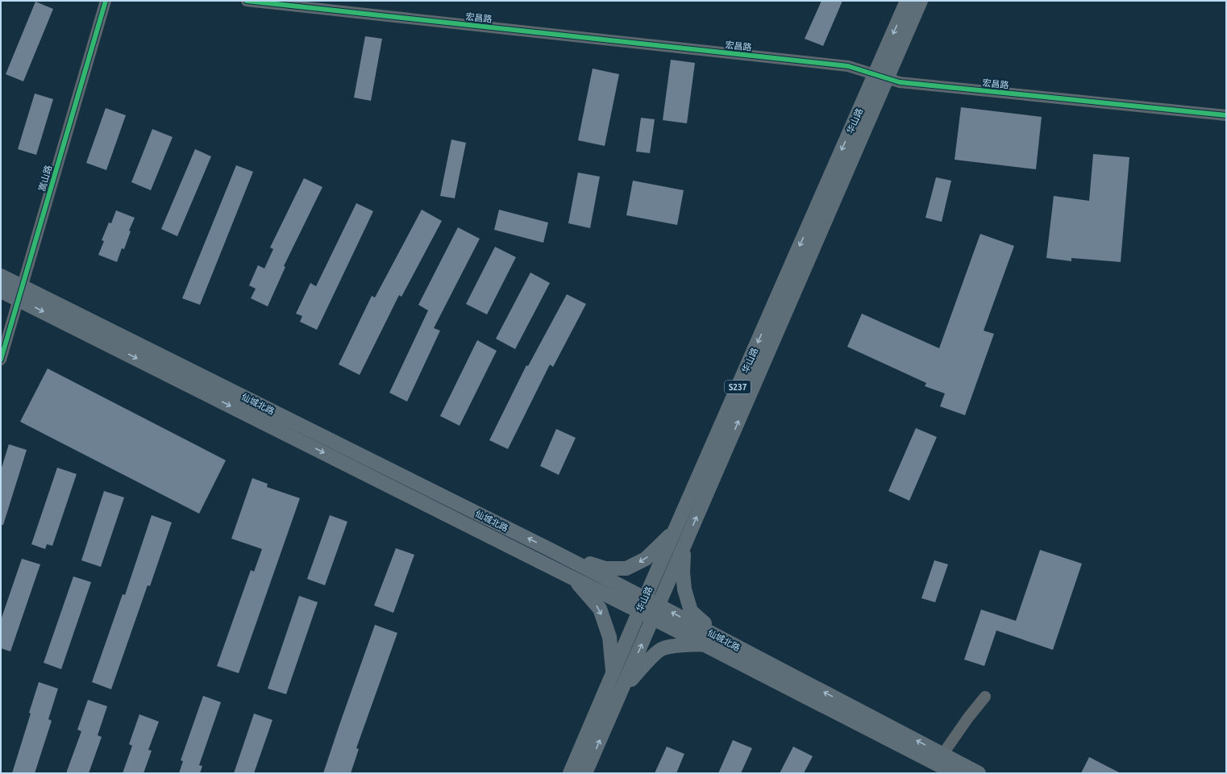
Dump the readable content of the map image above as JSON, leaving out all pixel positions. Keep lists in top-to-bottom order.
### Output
{
  "streets": {
    "main road": ["华山路", "S237", "仙城北路"],
    "street": ["宏昌路", "嵩山路"]
  },
  "crossings": [
    ["宏昌路", "华山路"],
    ["宏昌路", "S237"],
    ["华山路", "S237"],
    ["华山路", "仙城北路"],
    ["嵩山路", "仙城北路"],
    ["S237", "仙城北路"]
  ]
}
